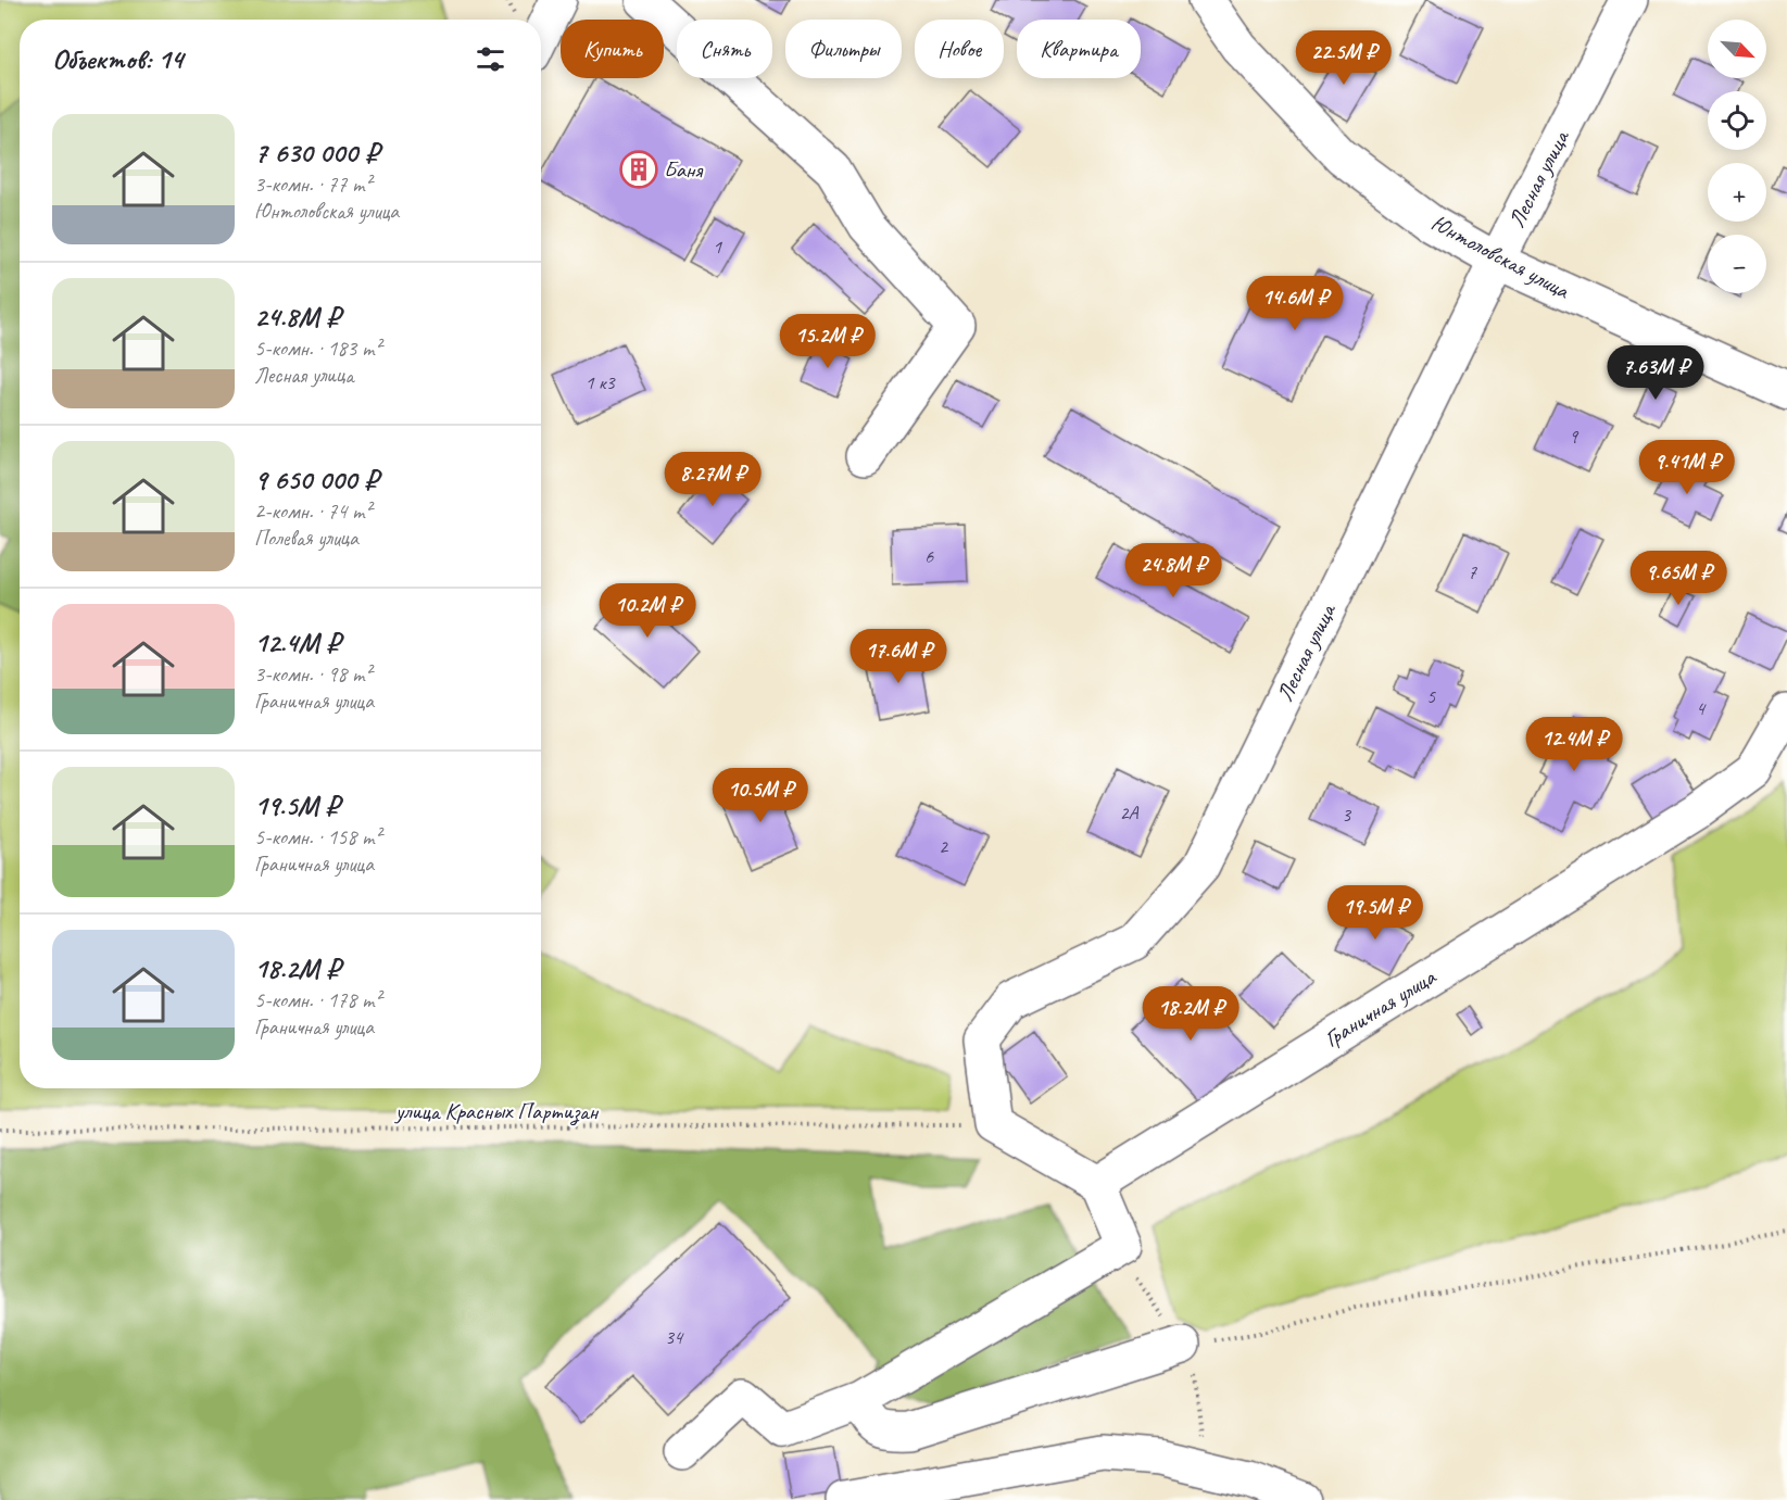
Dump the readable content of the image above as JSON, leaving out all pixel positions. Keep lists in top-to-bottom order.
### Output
{
  "streets": {
    "street": ["Лесная улица", "Юнтоловская улица", "Граничная улица"],
    "path": ["улица Красных Партизан"]
  },
  "crossings": [
    ["Лесная улица", "Юнтоловская улица"],
    ["Лесная улица", "улица Красных Партизан"]
  ],
  "places": {
    "building": ["Баня"]
  },
  "house_numbers": [
    "1",
    "1 к3",
    "9",
    "6",
    "7",
    "5",
    "4",
    "2А",
    "3",
    "2",
    "34"
  ],
  "north": "bottom right",
  "page": {
    "map_buttons": ["+", "−"],
    "chip": [
      "Купить",
      "Снять",
      "Фильтры",
      "Новое",
      "Квартира"
    ],
    "heading": "Объектов: 14",
    "price": [
      "22.5M ₽",
      "14.6M ₽",
      "15.2M ₽",
      "7.63M ₽",
      "9.41M ₽",
      "8.27M ₽",
      "24.8M ₽",
      "9.65M ₽",
      "10.2M ₽",
      "17.6M ₽",
      "12.4M ₽",
      "10.5M ₽",
      "19.5M ₽",
      "18.2M ₽"
    ],
    "list": [
      {
        "name": "7 630 000 ₽",
        "note": "3-комн. · 77 m² · Юнтоловская улица"
      },
      {
        "name": "24.8M ₽",
        "note": "5-комн. · 183 m² · Лесная улица"
      },
      {
        "name": "9 650 000 ₽",
        "note": "2-комн. · 74 m² · Полевая улица"
      },
      {
        "name": "12.4M ₽",
        "note": "3-комн. · 98 m² · Граничная улица"
      },
      {
        "name": "19.5M ₽",
        "note": "5-комн. · 158 m² · Граничная улица"
      },
      {
        "name": "18.2M ₽",
        "note": "5-комн. · 178 m² · Граничная улица"
      }
    ]
  }
}
